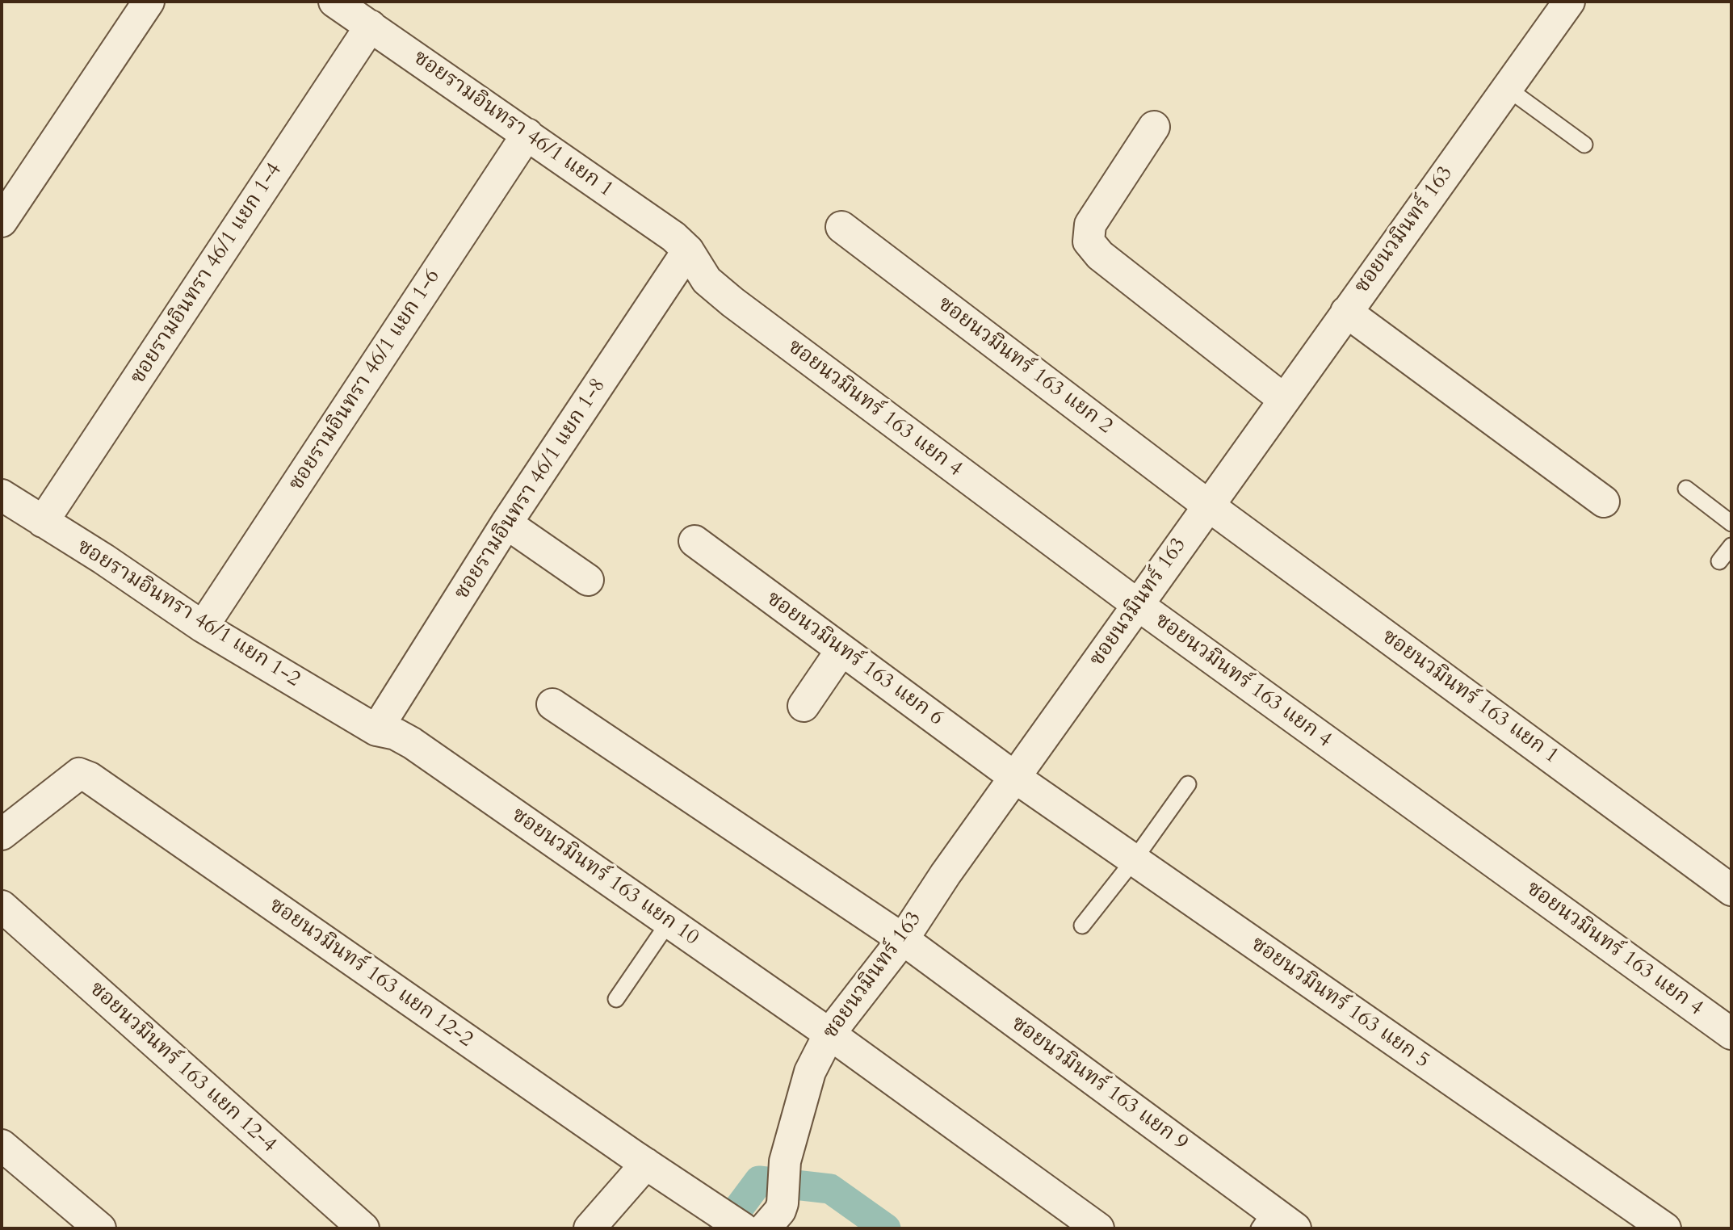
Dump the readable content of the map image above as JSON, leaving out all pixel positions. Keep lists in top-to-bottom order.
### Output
{
  "streets": {
    "street": [
      "ซอยรามอินทรา 46/1 แยก 1",
      "ซอยนวมินทร์ 163",
      "ซอยรามอินทรา 46/1 แยก 1-4",
      "ซอยนวมินทร์ 163 แยก 2",
      "ซอยรามอินทรา 46/1 แยก 1-6",
      "ซอยนวมินทร์ 163 แยก 4",
      "ซอยรามอินทรา 46/1 แยก 1-8",
      "ซอยรามอินทรา 46/1 แยก 1-2",
      "ซอยนวมินทร์ 163 แยก 6",
      "ซอยนวมินทร์ 163 แยก 1",
      "ซอยนวมินทร์ 163 แยก 10",
      "ซอยนวมินทร์ 163 แยก 12-2",
      "ซอยนวมินทร์ 163 แยก 5",
      "ซอยนวมินทร์ 163 แยก 12-4",
      "ซอยนวมินทร์ 163 แยก 9"
    ]
  },
  "crossings": [
    ["ซอยรามอินทรา 46/1 แยก 1", "ซอยรามอินทรา 46/1 แยก 1-4"],
    ["ซอยรามอินทรา 46/1 แยก 1", "ซอยรามอินทรา 46/1 แยก 1-6"],
    ["ซอยรามอินทรา 46/1 แยก 1", "ซอยนวมินทร์ 163 แยก 4"],
    ["ซอยรามอินทรา 46/1 แยก 1", "ซอยรามอินทรา 46/1 แยก 1-8"],
    ["ซอยนวมินทร์ 163", "ซอยนวมินทร์ 163 แยก 2"],
    ["ซอยนวมินทร์ 163", "ซอยนวมินทร์ 163 แยก 4"],
    ["ซอยนวมินทร์ 163", "ซอยนวมินทร์ 163 แยก 6"],
    ["ซอยนวมินทร์ 163", "ซอยนวมินทร์ 163 แยก 1"],
    ["ซอยนวมินทร์ 163", "ซอยนวมินทร์ 163 แยก 10"],
    ["ซอยนวมินทร์ 163", "ซอยนวมินทร์ 163 แยก 5"],
    ["ซอยนวมินทร์ 163", "ซอยนวมินทร์ 163 แยก 9"],
    ["ซอยรามอินทรา 46/1 แยก 1-4", "ซอยรามอินทรา 46/1 แยก 1-2"],
    ["ซอยนวมินทร์ 163 แยก 2", "ซอยนวมินทร์ 163 แยก 1"],
    ["ซอยรามอินทรา 46/1 แยก 1-6", "ซอยรามอินทรา 46/1 แยก 1-2"],
    ["ซอยนวมินทร์ 163 แยก 4", "ซอยรามอินทรา 46/1 แยก 1-8"],
    ["ซอยรามอินทรา 46/1 แยก 1-8", "ซอยรามอินทรา 46/1 แยก 1-2"],
    ["ซอยรามอินทรา 46/1 แยก 1-8", "ซอยนวมินทร์ 163 แยก 10"],
    ["ซอยรามอินทรา 46/1 แยก 1-2", "ซอยนวมินทร์ 163 แยก 10"],
    ["ซอยนวมินทร์ 163 แยก 6", "ซอยนวมินทร์ 163 แยก 5"]
  ]
}
